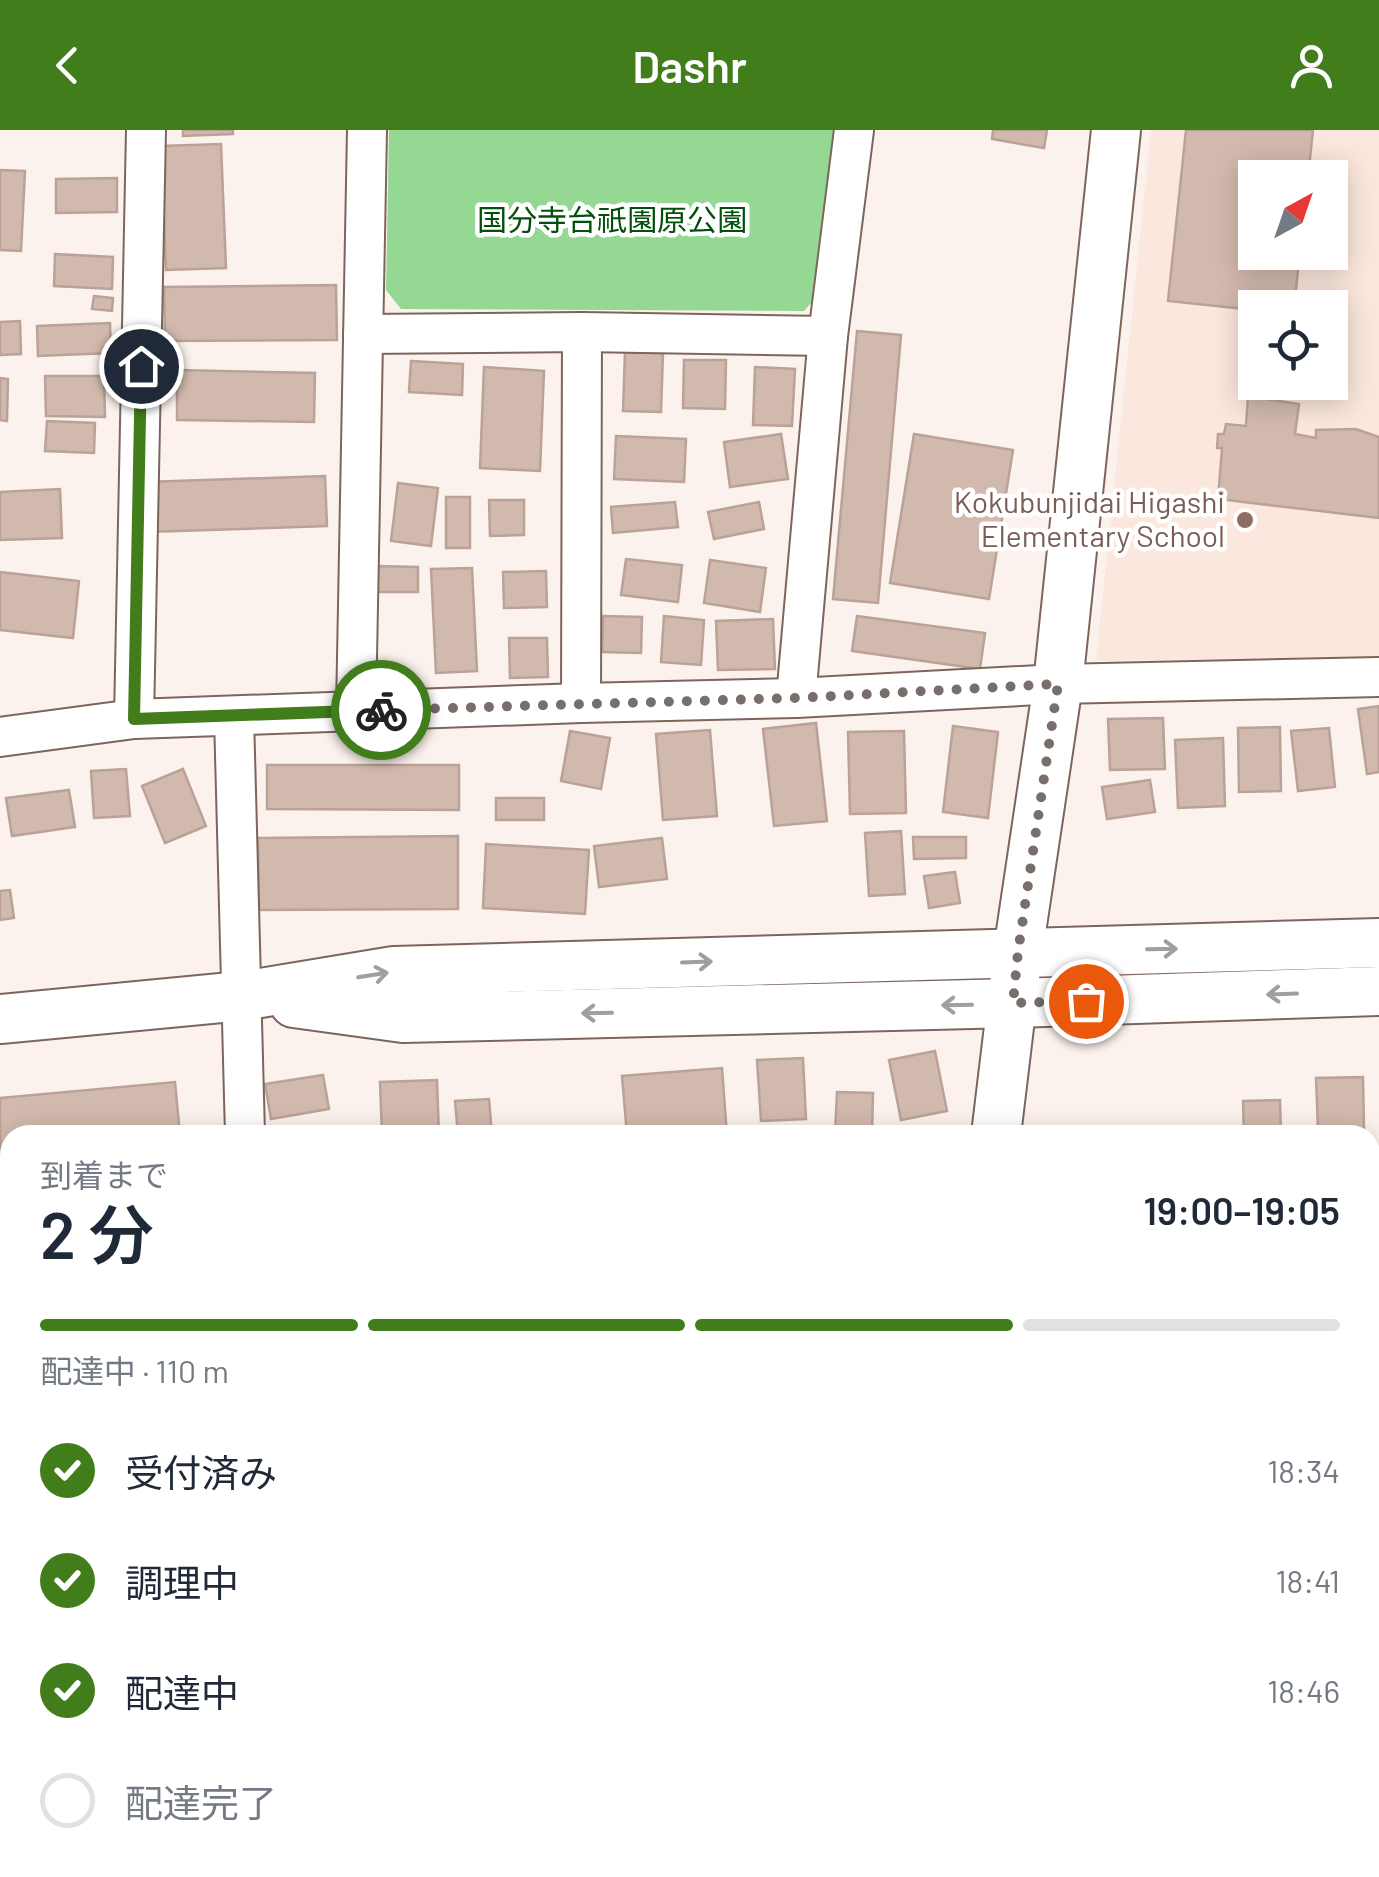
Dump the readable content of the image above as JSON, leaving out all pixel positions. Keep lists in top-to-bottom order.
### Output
{
  "parks": ["国分寺台祇園原公園"],
  "places": ["Kokubunjidai Higashi Elementary School"],
  "north": "top right",
  "page": {
    "header": "Dashr",
    "heading": ["2 分", "到着まで", "19:00–19:05"],
    "bar": "配達中 · 110 m",
    "list": [
      ["受付済み", "18:34"],
      ["調理中", "18:41"],
      ["配達中", "18:46"],
      "配達完了"
    ]
  }
}
